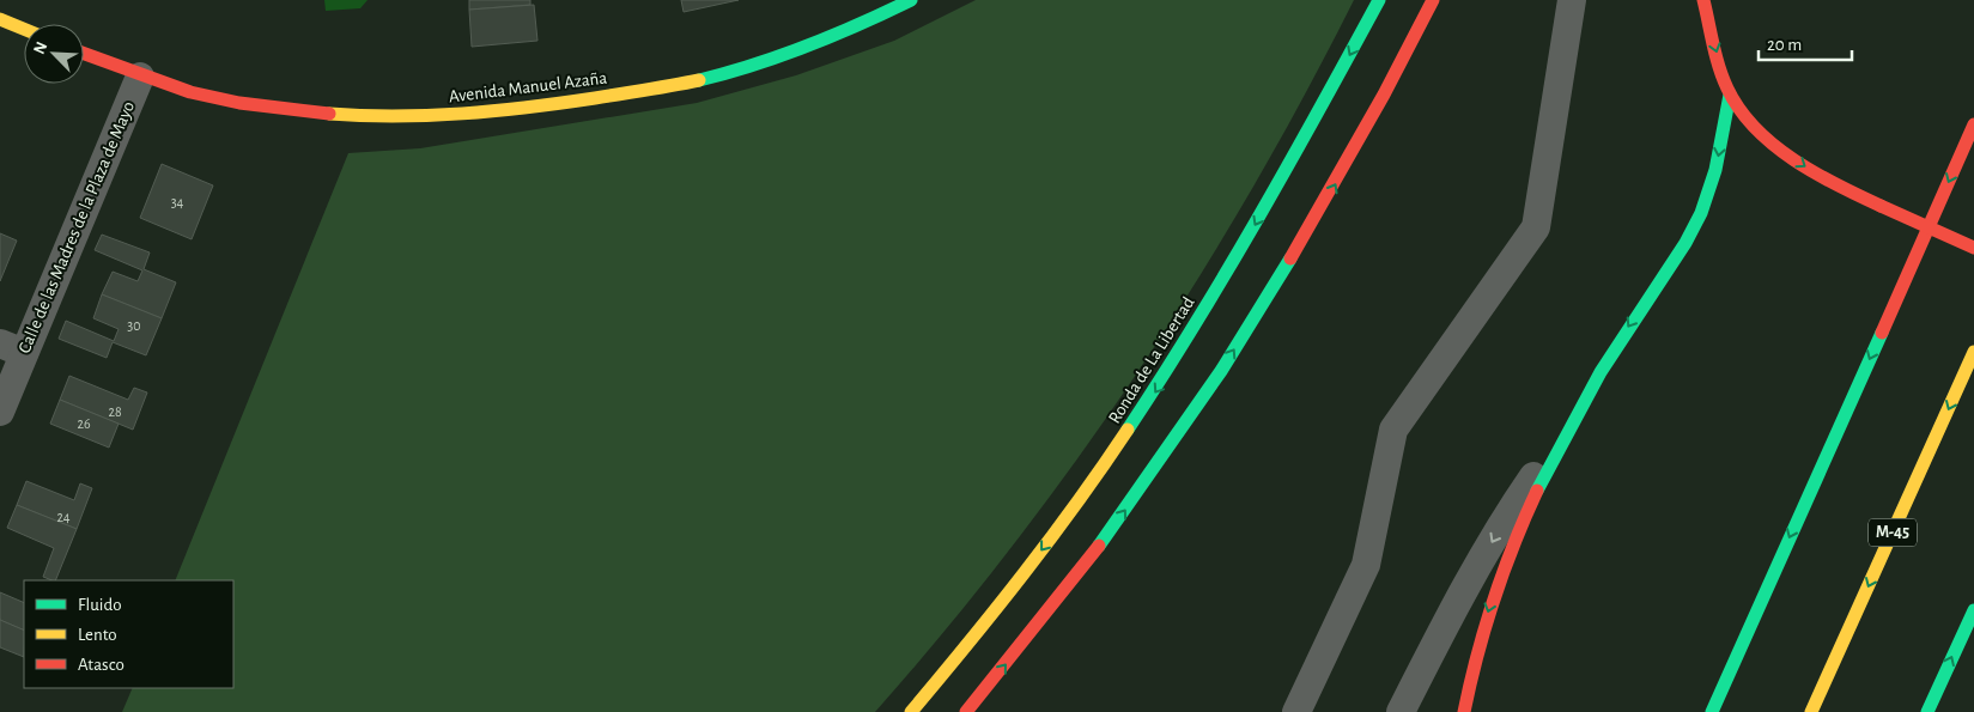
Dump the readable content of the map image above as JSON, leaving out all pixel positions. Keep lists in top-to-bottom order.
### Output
{
  "streets": {
    "main road": ["Avenida Manuel Azaña", "Ronda de La Libertad", "M-45"],
    "street": ["Calle de las Madres de la Plaza de Mayo"]
  },
  "crossings": [
    ["Avenida Manuel Azaña", "Calle de las Madres de la Plaza de Mayo"]
  ],
  "house_numbers": [
    "34",
    "30",
    "28",
    "26",
    "24"
  ],
  "legend": ["Fluido", "Lento", "Atasco"],
  "scale_bar": "20 m",
  "north": "top left"
}
